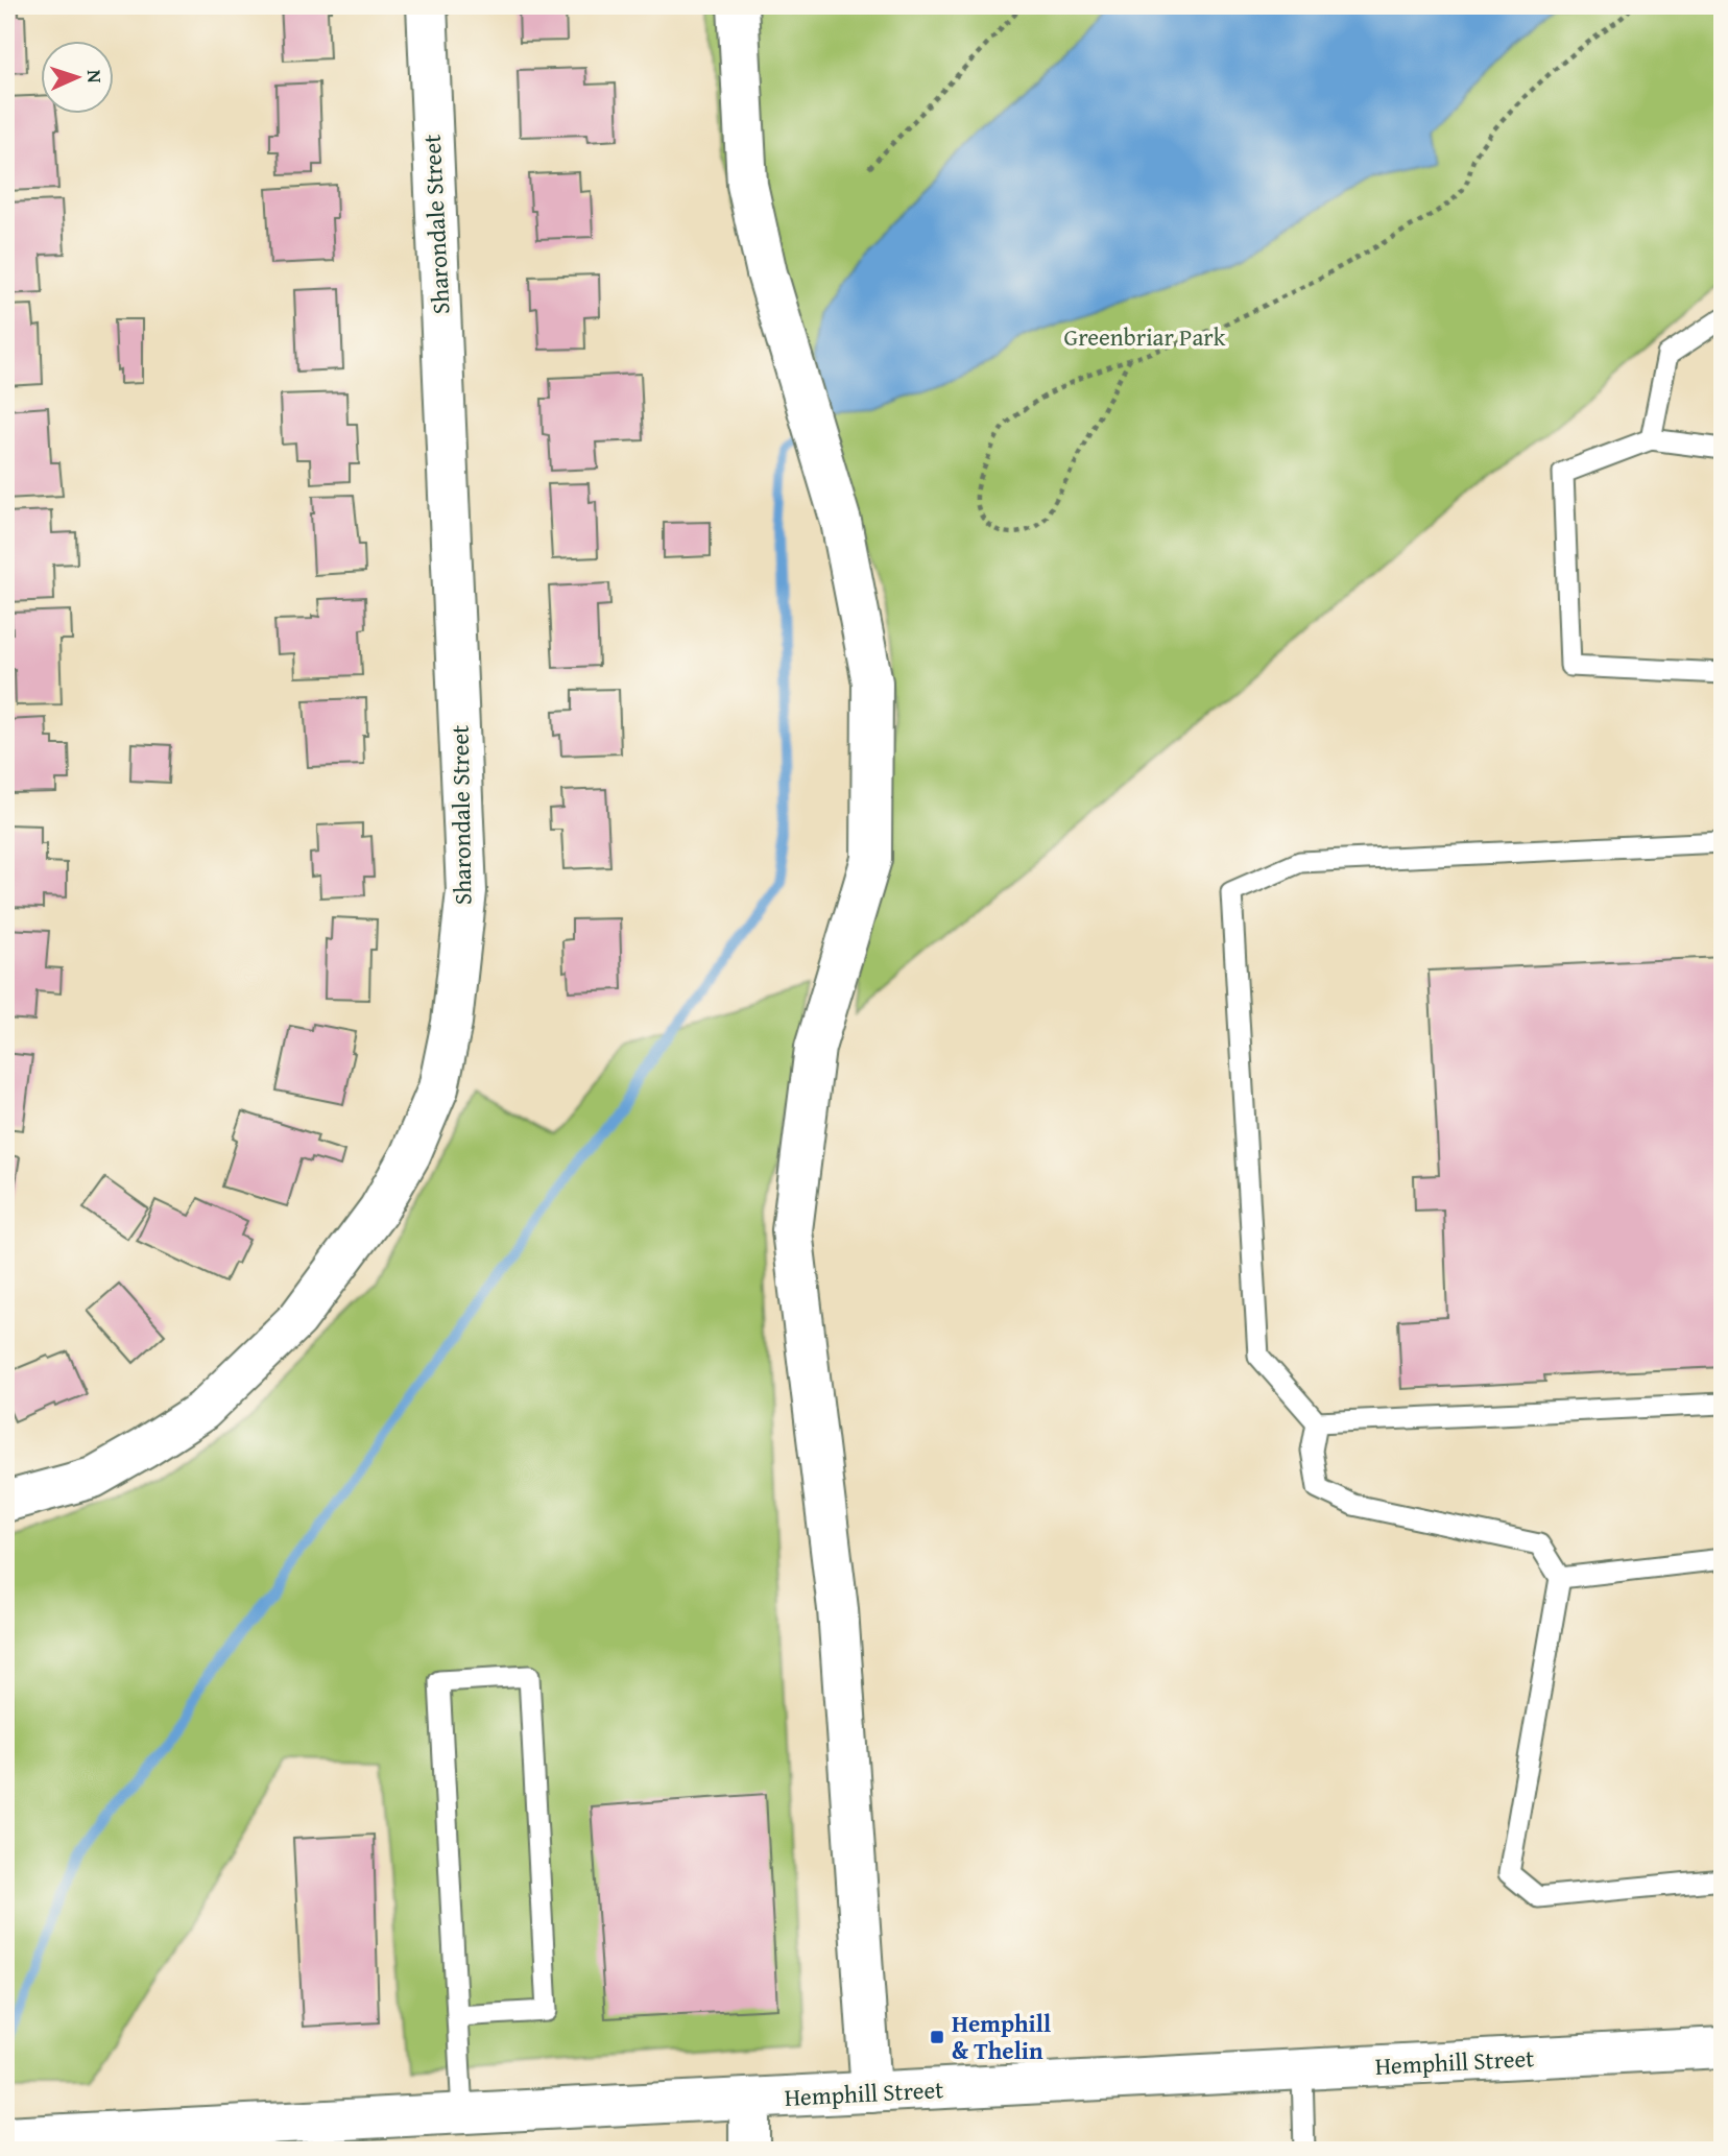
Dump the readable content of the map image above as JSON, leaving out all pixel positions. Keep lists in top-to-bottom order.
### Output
{
  "streets": {
    "street": ["Sharondale Street", "Hemphill Street"]
  },
  "parks": ["Greenbriar Park"],
  "places": {
    "transit": ["Hemphill & Thelin"]
  },
  "north": "right"
}
